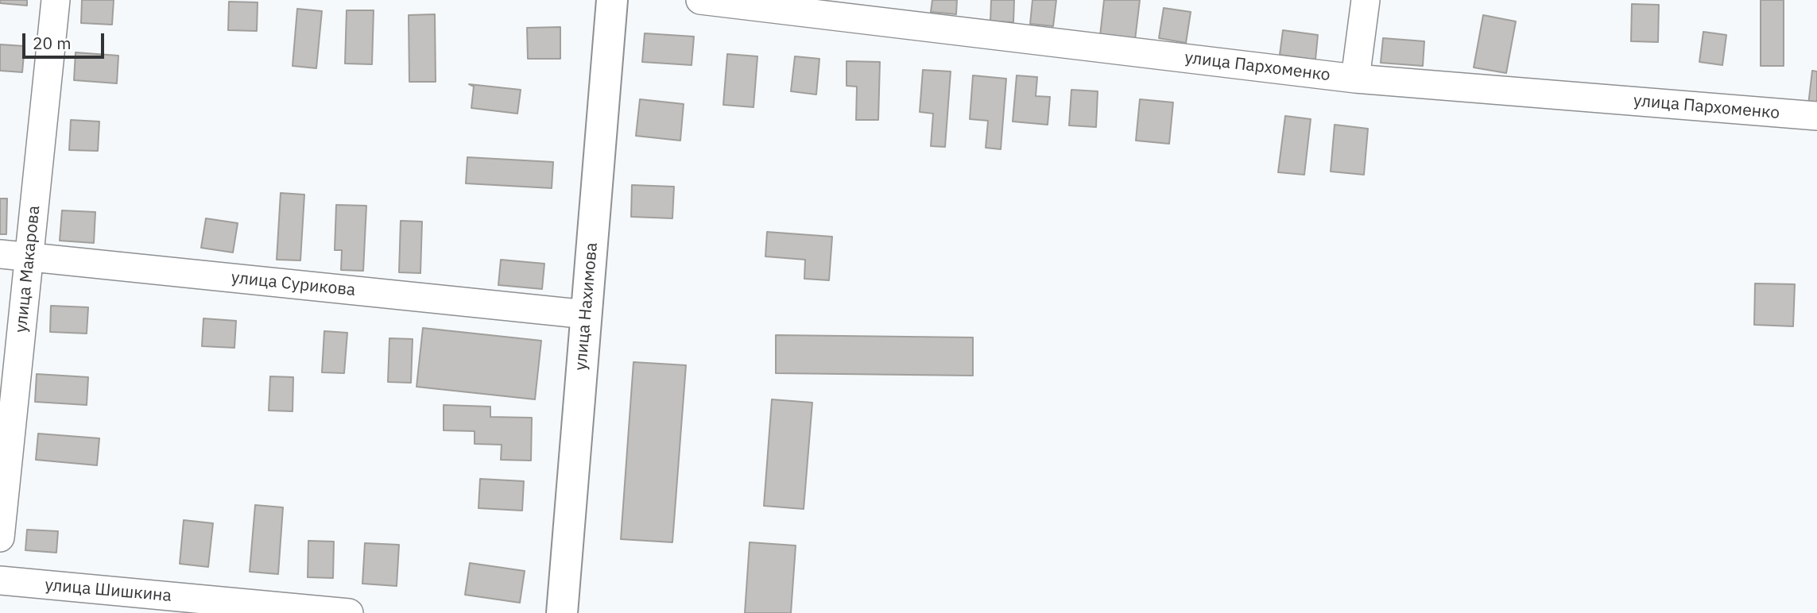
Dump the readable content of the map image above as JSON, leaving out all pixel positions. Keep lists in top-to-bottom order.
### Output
{
  "streets": {
    "street": [
      "улица Пархоменко",
      "улица Макарова",
      "улица Сурикова",
      "улица Нахимова",
      "улица Шишкина"
    ]
  },
  "crossings": [
    ["улица Макарова", "улица Сурикова"],
    ["улица Сурикова", "улица Нахимова"]
  ],
  "scale_bar": "20 m"
}
